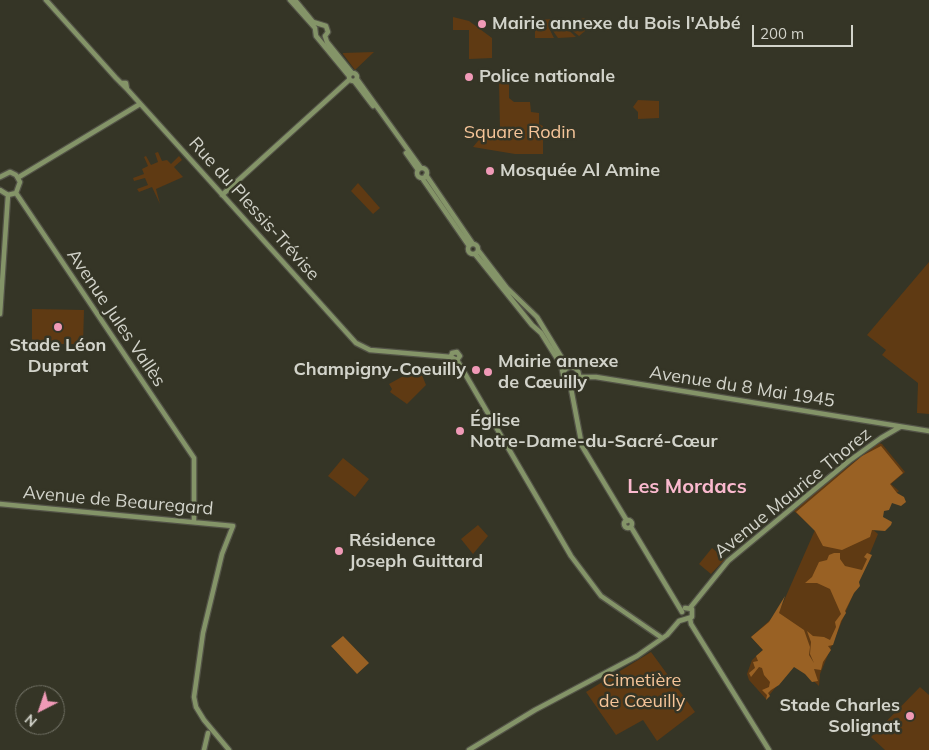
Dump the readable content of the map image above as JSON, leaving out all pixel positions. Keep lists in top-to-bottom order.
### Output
{
  "streets": {
    "street": [
      "Rue du Plessis-Trévise",
      "Avenue Jules Vallès",
      "Avenue du 8 Mai 1945",
      "Avenue Maurice Thorez",
      "Avenue de Beauregard"
    ]
  },
  "crossings": [
    ["Rue du Plessis-Trévise", "Avenue Maurice Thorez"],
    ["Avenue Jules Vallès", "Avenue de Beauregard"],
    ["Avenue du 8 Mai 1945", "Avenue Maurice Thorez"]
  ],
  "districts": ["Les Mordacs"],
  "parks": ["Square Rodin", "Cimetière de Cœuilly"],
  "places": [
    "Mairie annexe du Bois l'Abbé",
    "Police nationale",
    "Mosquée Al Amine",
    "Stade Léon Duprat",
    "Champigny-Coeuilly",
    "Mairie annexe de Cœuilly",
    "Église Notre-Dame-du-Sacré-Cœur",
    "Résidence Joseph Guittard",
    "Stade Charles Solignat"
  ],
  "scale_bar": "200 m",
  "north": "bottom left"
}
